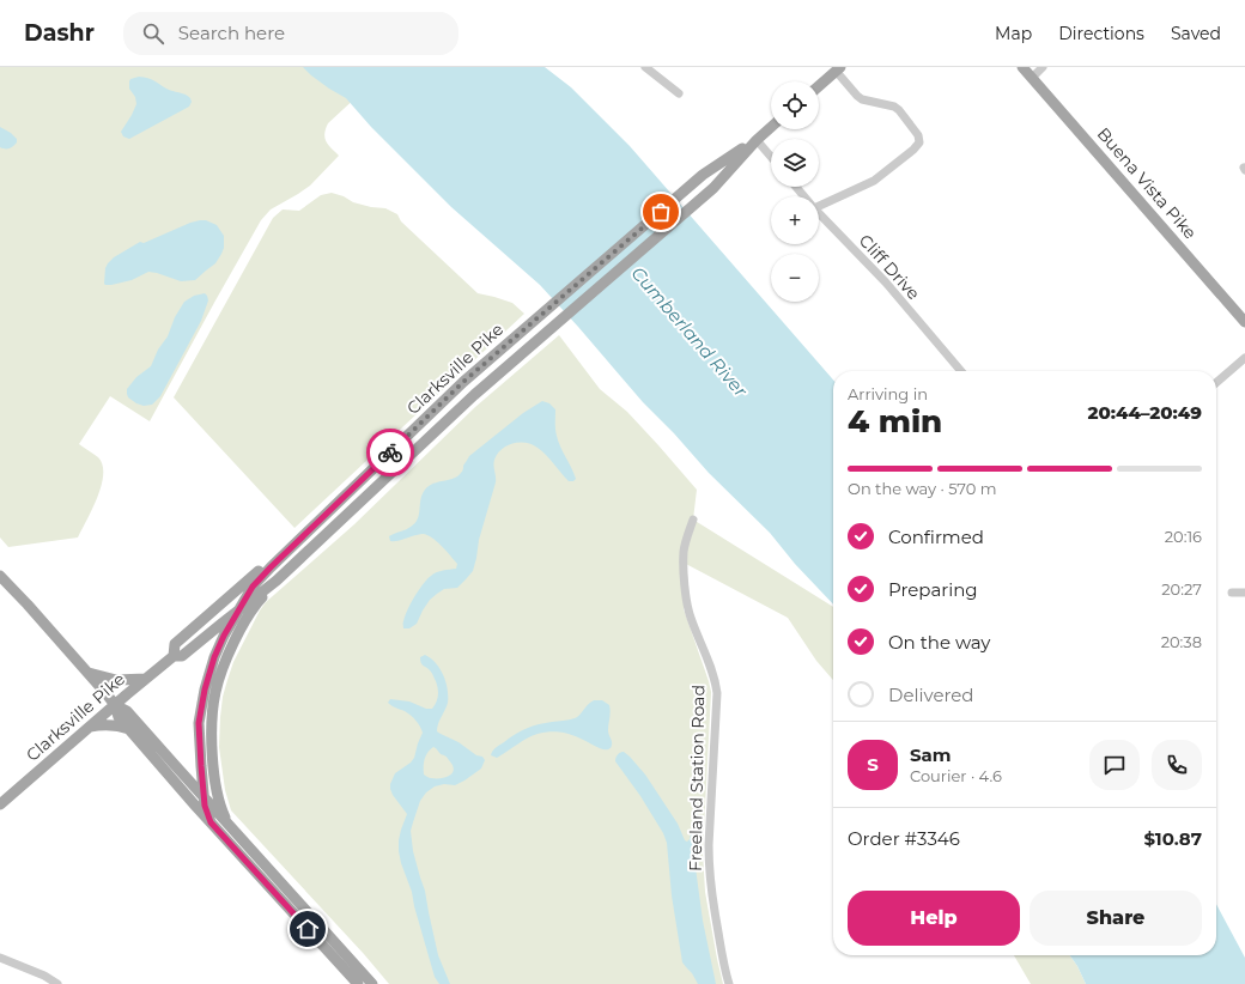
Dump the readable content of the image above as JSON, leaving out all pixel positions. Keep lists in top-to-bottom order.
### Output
{
  "streets": {
    "main road": ["Buena Vista Pike", "Clarksville Pike"],
    "street": ["Cliff Drive", "Freeland Station Road"]
  },
  "water": ["Cumberland River"],
  "page": {
    "header": "Dashr",
    "search": "Search here",
    "nav": ["Map", "Directions", "Saved"],
    "map_buttons": ["+", "−"],
    "heading": ["4 min", "Arriving in", "20:44–20:49"],
    "panel": [
      "Sam",
      "Courier · 4.6",
      "Order #3346",
      "$10.87"
    ],
    "bar": "On the way · 570 m",
    "list": [
      ["Confirmed", "20:16"],
      ["Preparing", "20:27"],
      ["On the way", "20:38"],
      "Delivered"
    ],
    "round": "S",
    "buttons": ["Help", "Share"]
  }
}
